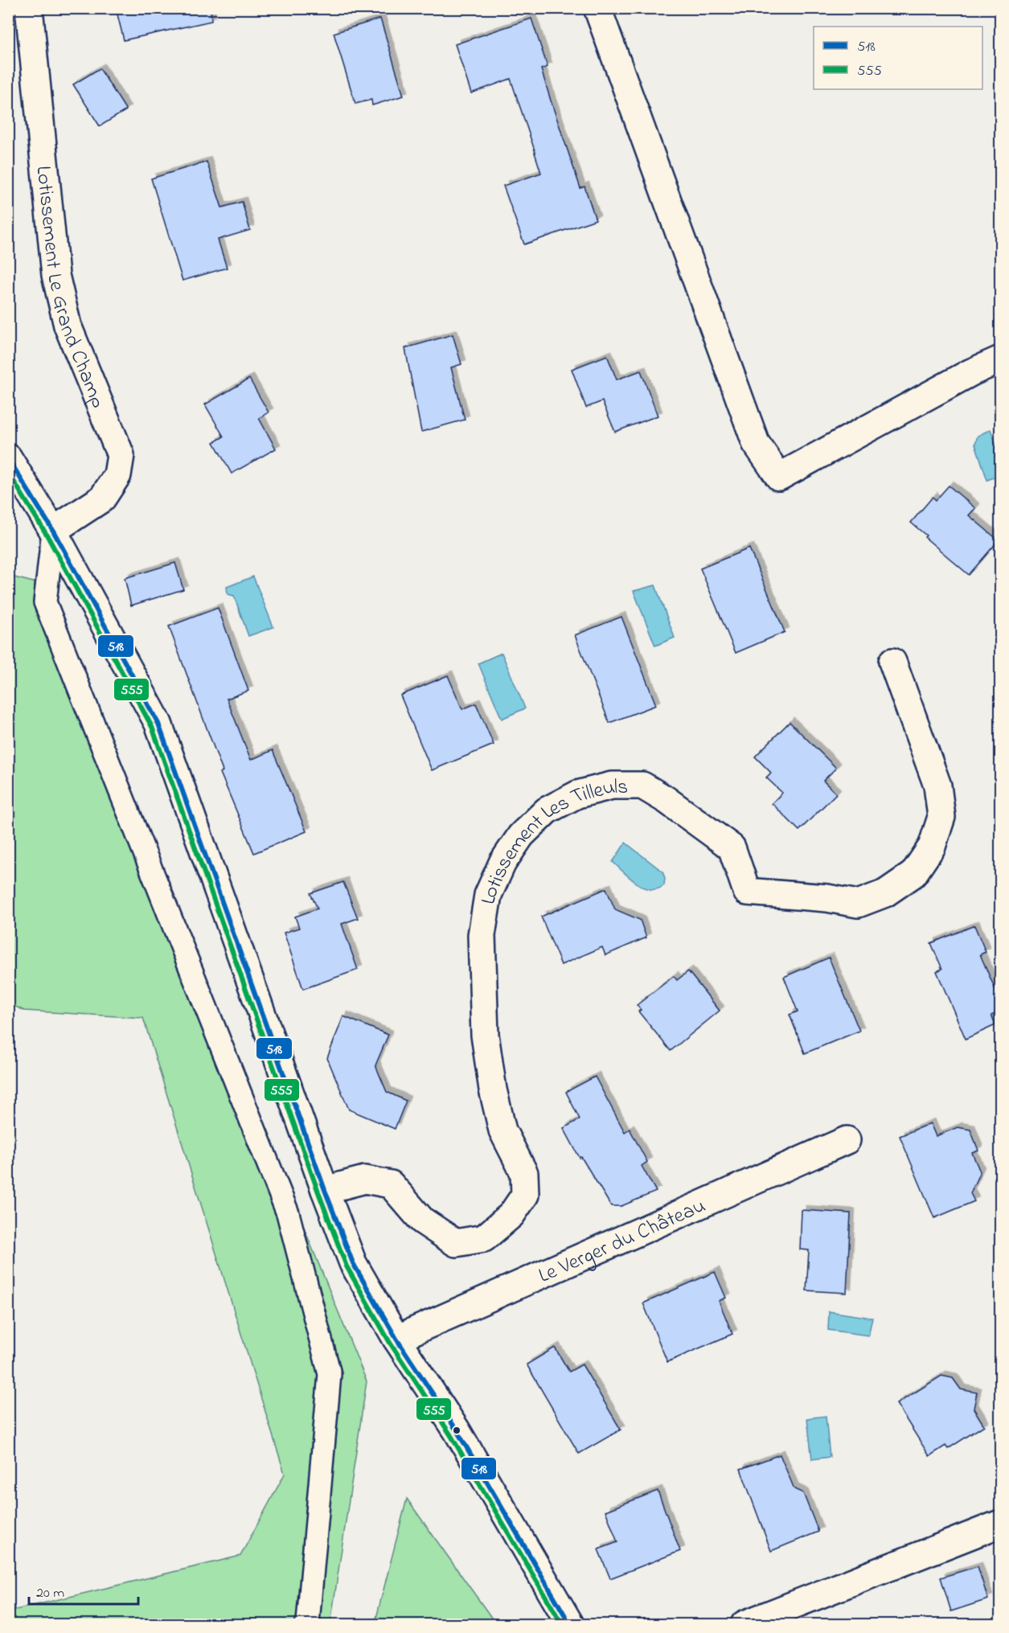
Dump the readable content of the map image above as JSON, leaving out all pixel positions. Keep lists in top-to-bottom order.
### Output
{
  "streets": {
    "street": ["Lotissement Le Grand Champ", "Lotissement Les Tilleuls", "Le Verger du Château"]
  },
  "lines": ["transit line 518", "transit line 555"],
  "legend": ["518", "555"],
  "scale_bar": "20 m"
}
